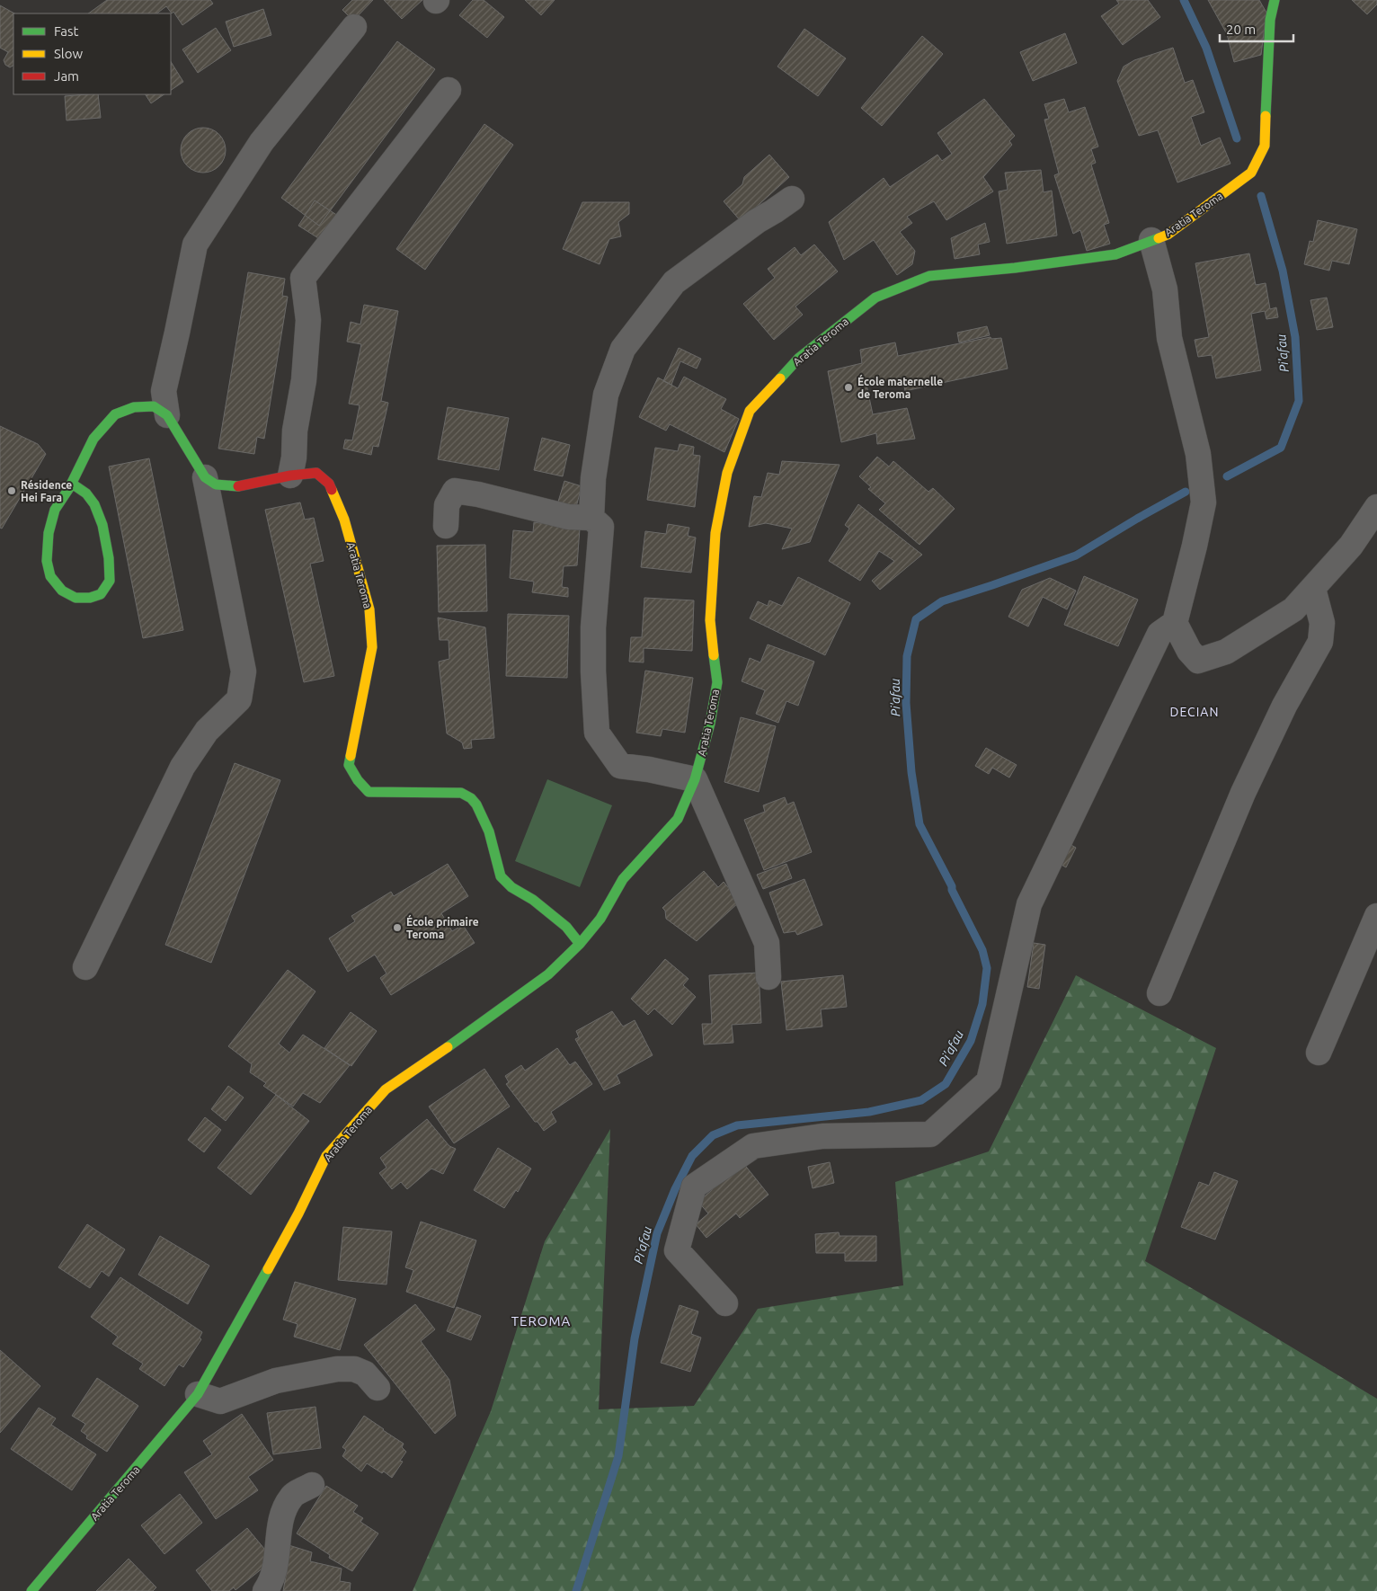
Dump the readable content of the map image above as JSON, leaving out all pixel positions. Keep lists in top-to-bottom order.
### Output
{
  "streets": {
    "main road": ["Aratia Teroma"]
  },
  "districts": ["DECIAN", "TEROMA"],
  "water": ["Pi'afau"],
  "places": ["École maternelle de Teroma", "Résidence Hei Fara", "École primaire Teroma"],
  "legend": ["Fast", "Slow", "Jam"],
  "scale_bar": "20 m"
}
